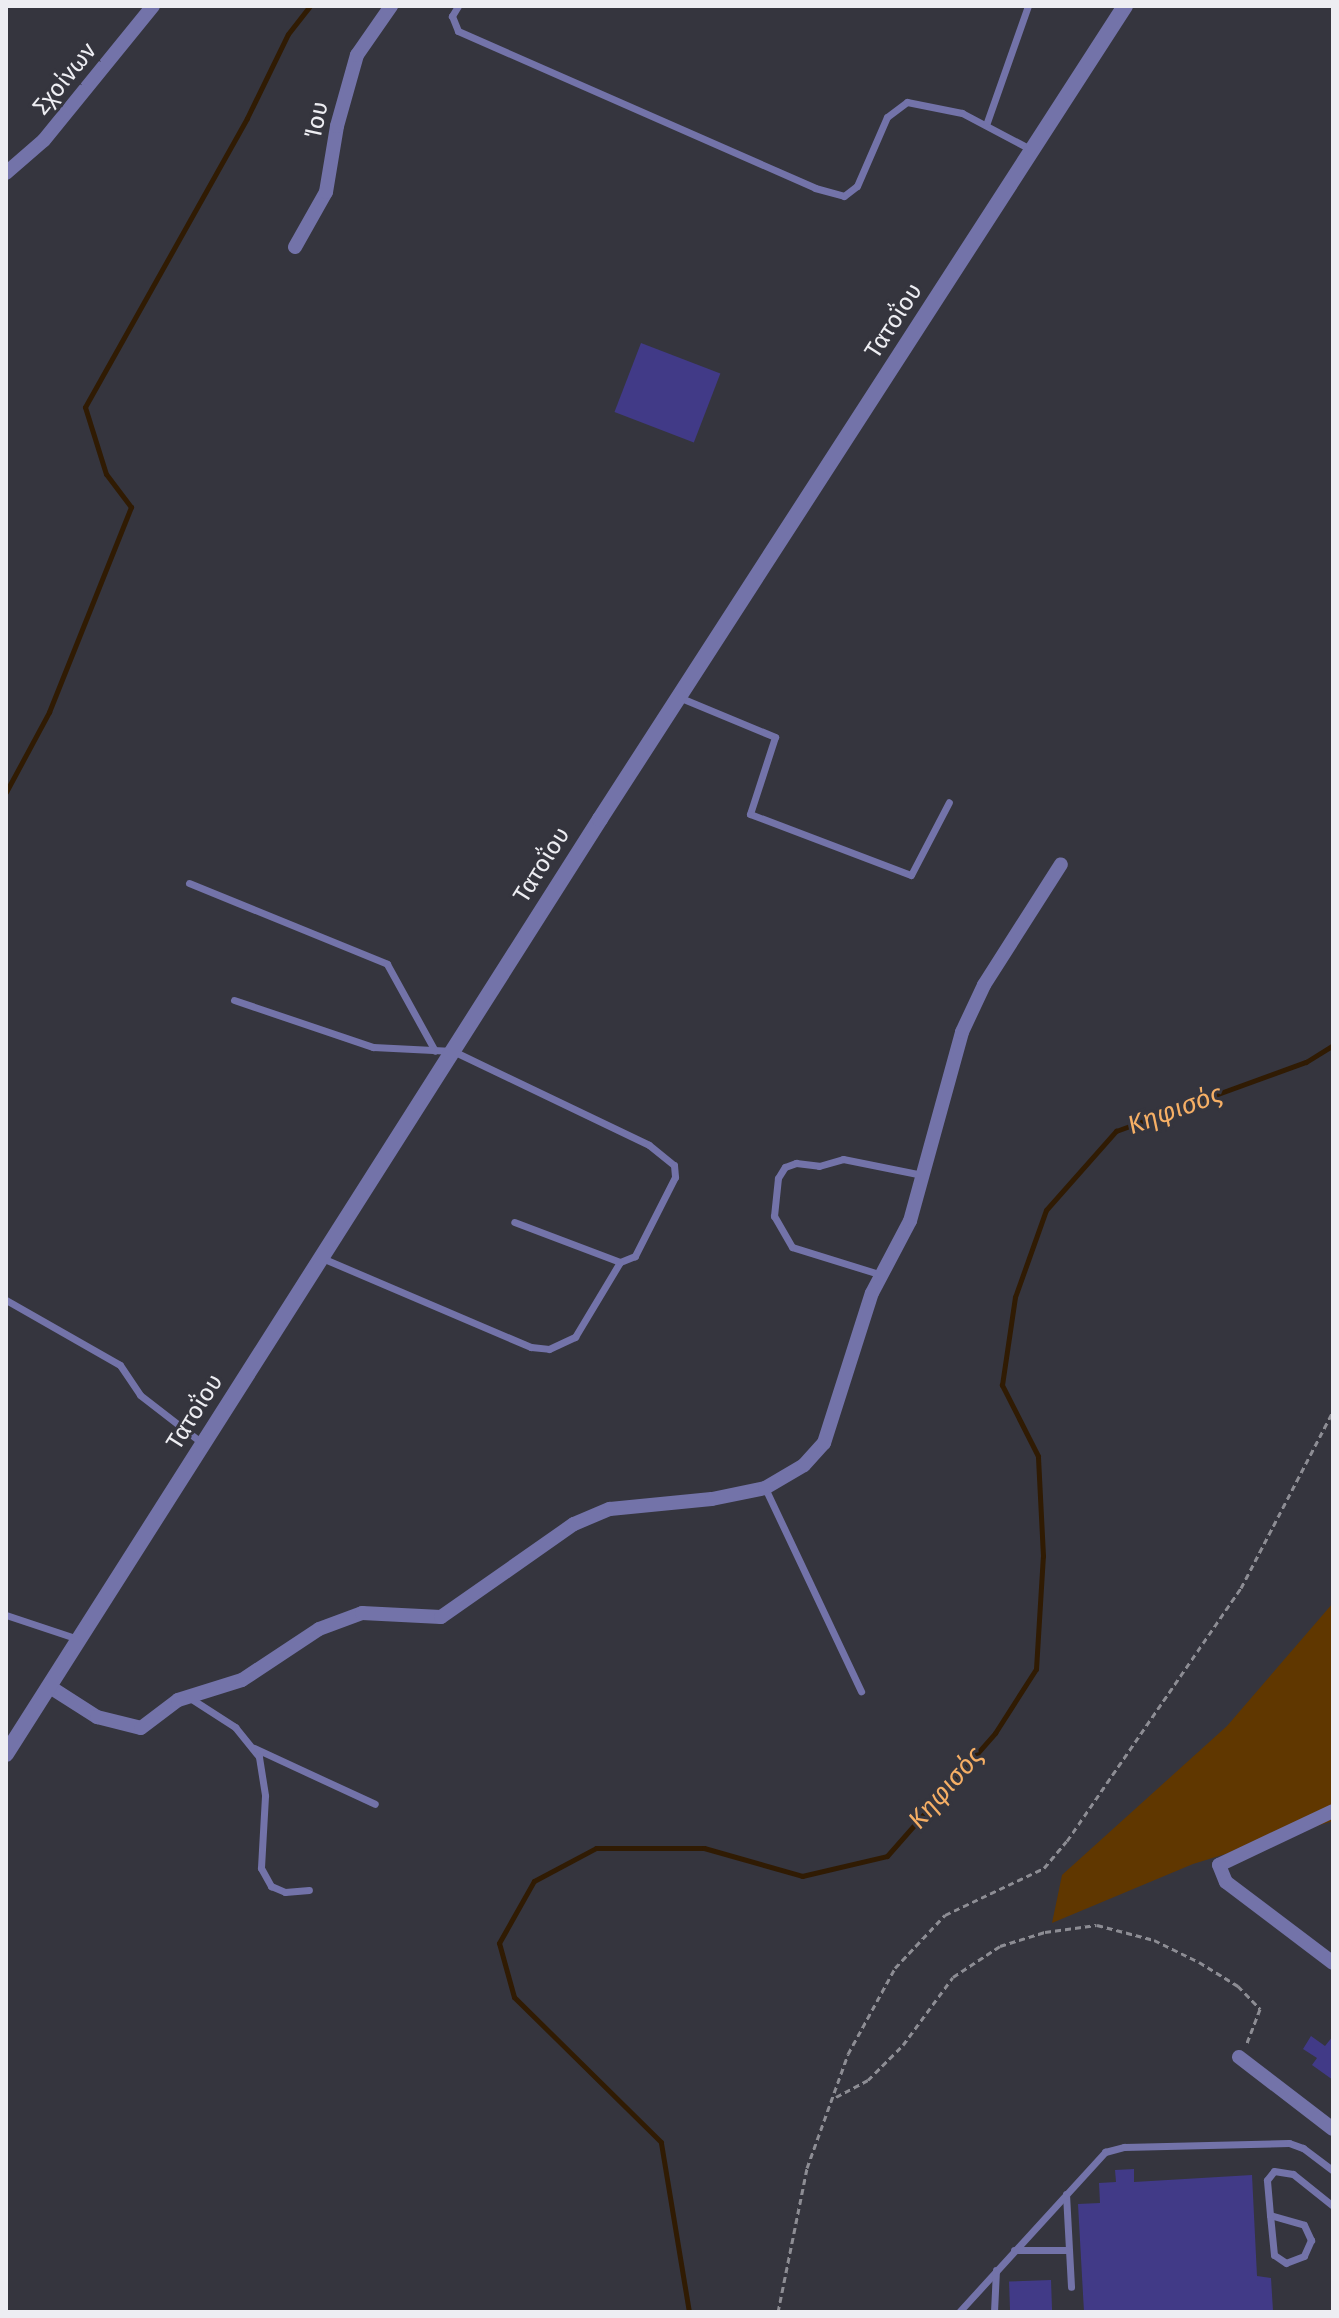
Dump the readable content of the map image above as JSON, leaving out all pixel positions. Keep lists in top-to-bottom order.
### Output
{
  "streets": {
    "street": ["Σχοίνων", "Ίου", "Τατοΐου"]
  },
  "water": ["Κηφισός"]
}
